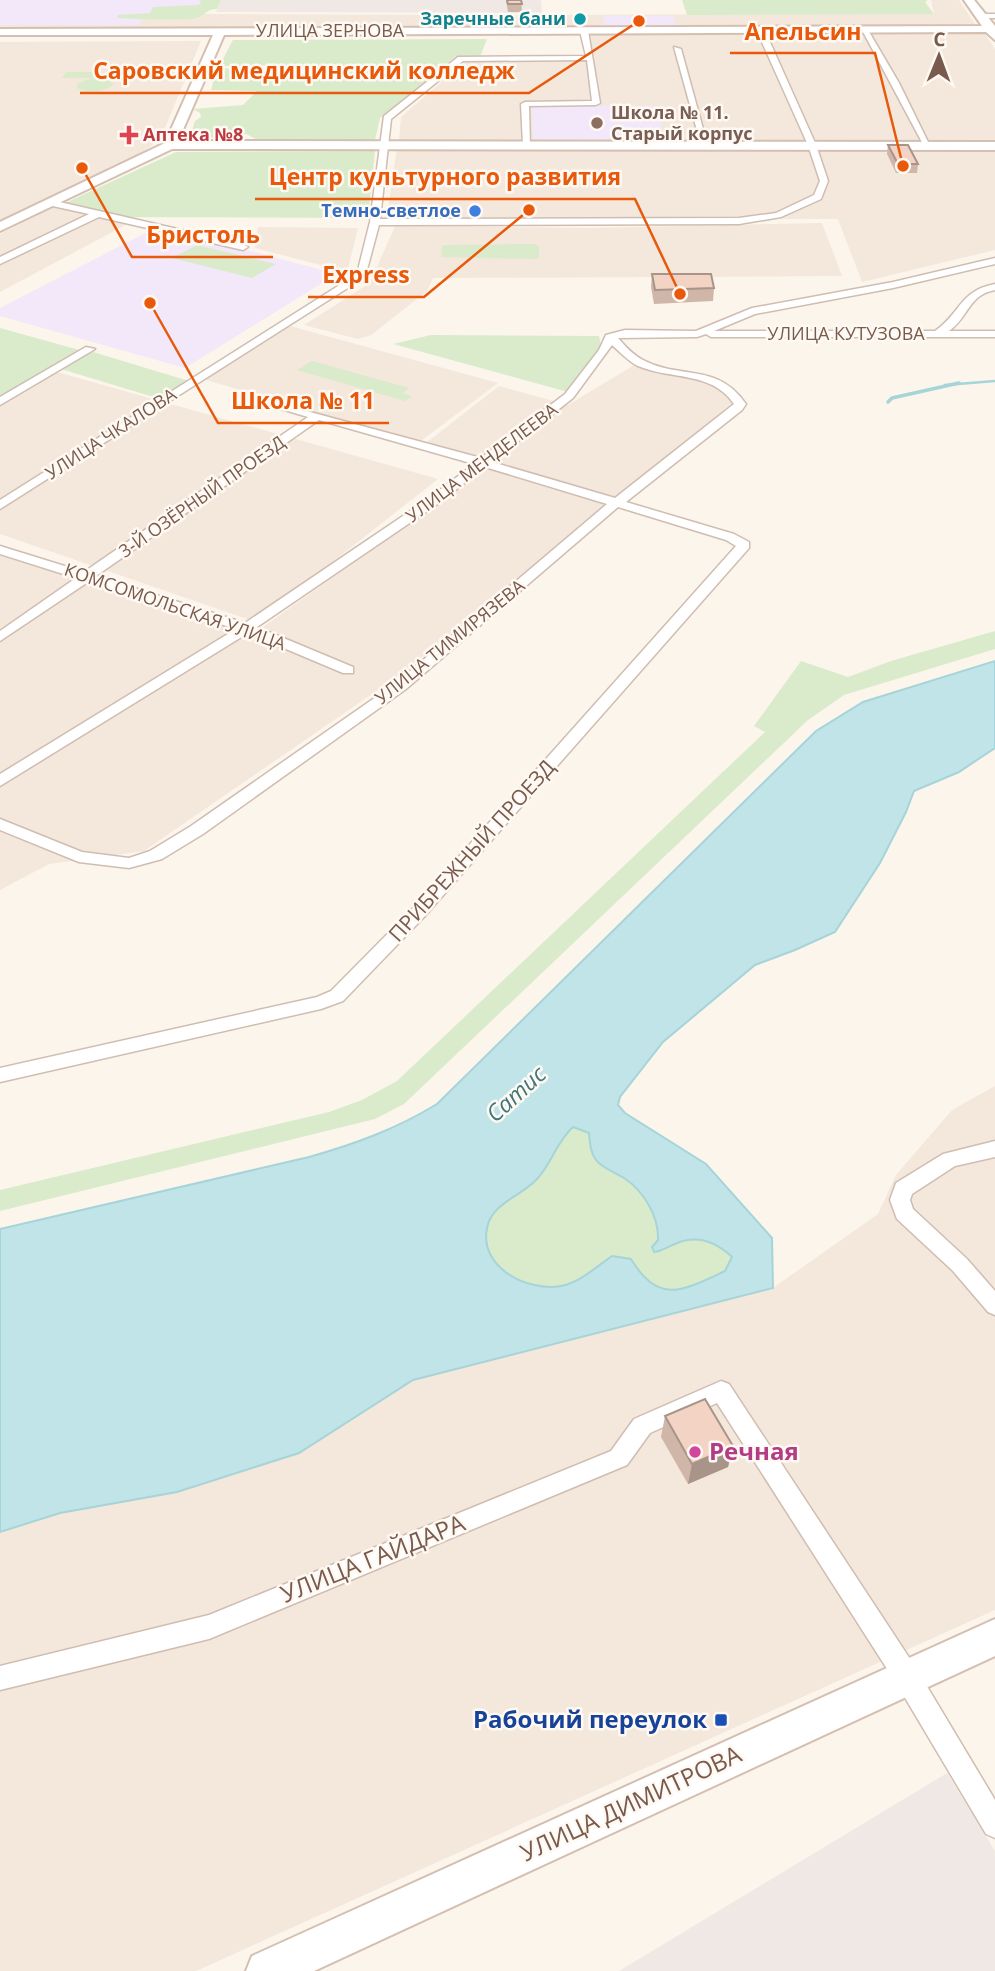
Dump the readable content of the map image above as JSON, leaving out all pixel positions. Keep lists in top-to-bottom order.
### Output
{
  "streets": {
    "street": [
      "УЛИЦА ЗЕРНОВА",
      "УЛИЦА КУТУЗОВА",
      "УЛИЦА ЧКАЛОВА",
      "УЛИЦА МЕНДЕЛЕЕВА",
      "3-Й ОЗЁРНЫЙ ПРОЕЗД",
      "КОМСОМОЛЬСКАЯ УЛИЦА",
      "УЛИЦА ТИМИРЯЗЕВА",
      "ПРИБРЕЖНЫЙ ПРОЕЗД",
      "УЛИЦА ГАЙДАРА",
      "УЛИЦА ДИМИТРОВА"
    ]
  },
  "crossings": [
    ["УЛИЦА МЕНДЕЛЕЕВА", "КОМСОМОЛЬСКАЯ УЛИЦА"],
    ["УЛИЦА МЕНДЕЛЕЕВА", "УЛИЦА ТИМИРЯЗЕВА"],
    ["3-Й ОЗЁРНЫЙ ПРОЕЗД", "КОМСОМОЛЬСКАЯ УЛИЦА"],
    ["УЛИЦА ТИМИРЯЗЕВА", "ПРИБРЕЖНЫЙ ПРОЕЗД"],
    ["УЛИЦА ГАЙДАРА", "УЛИЦА ДИМИТРОВА"]
  ],
  "water": ["Сатис"],
  "places": {
    "other": [
      "Заречные бани",
      "Саровский медицинский колледж",
      "Школа № 11. Старый корпус",
      "Апельсин",
      "Бристоль",
      "Express",
      "Темно-светлое",
      "Центр культурного развития",
      "Школа № 11",
      "Речная"
    ],
    "health": ["Аптека №8"],
    "transit": ["Рабочий переулок"]
  },
  "north": "top"
}
